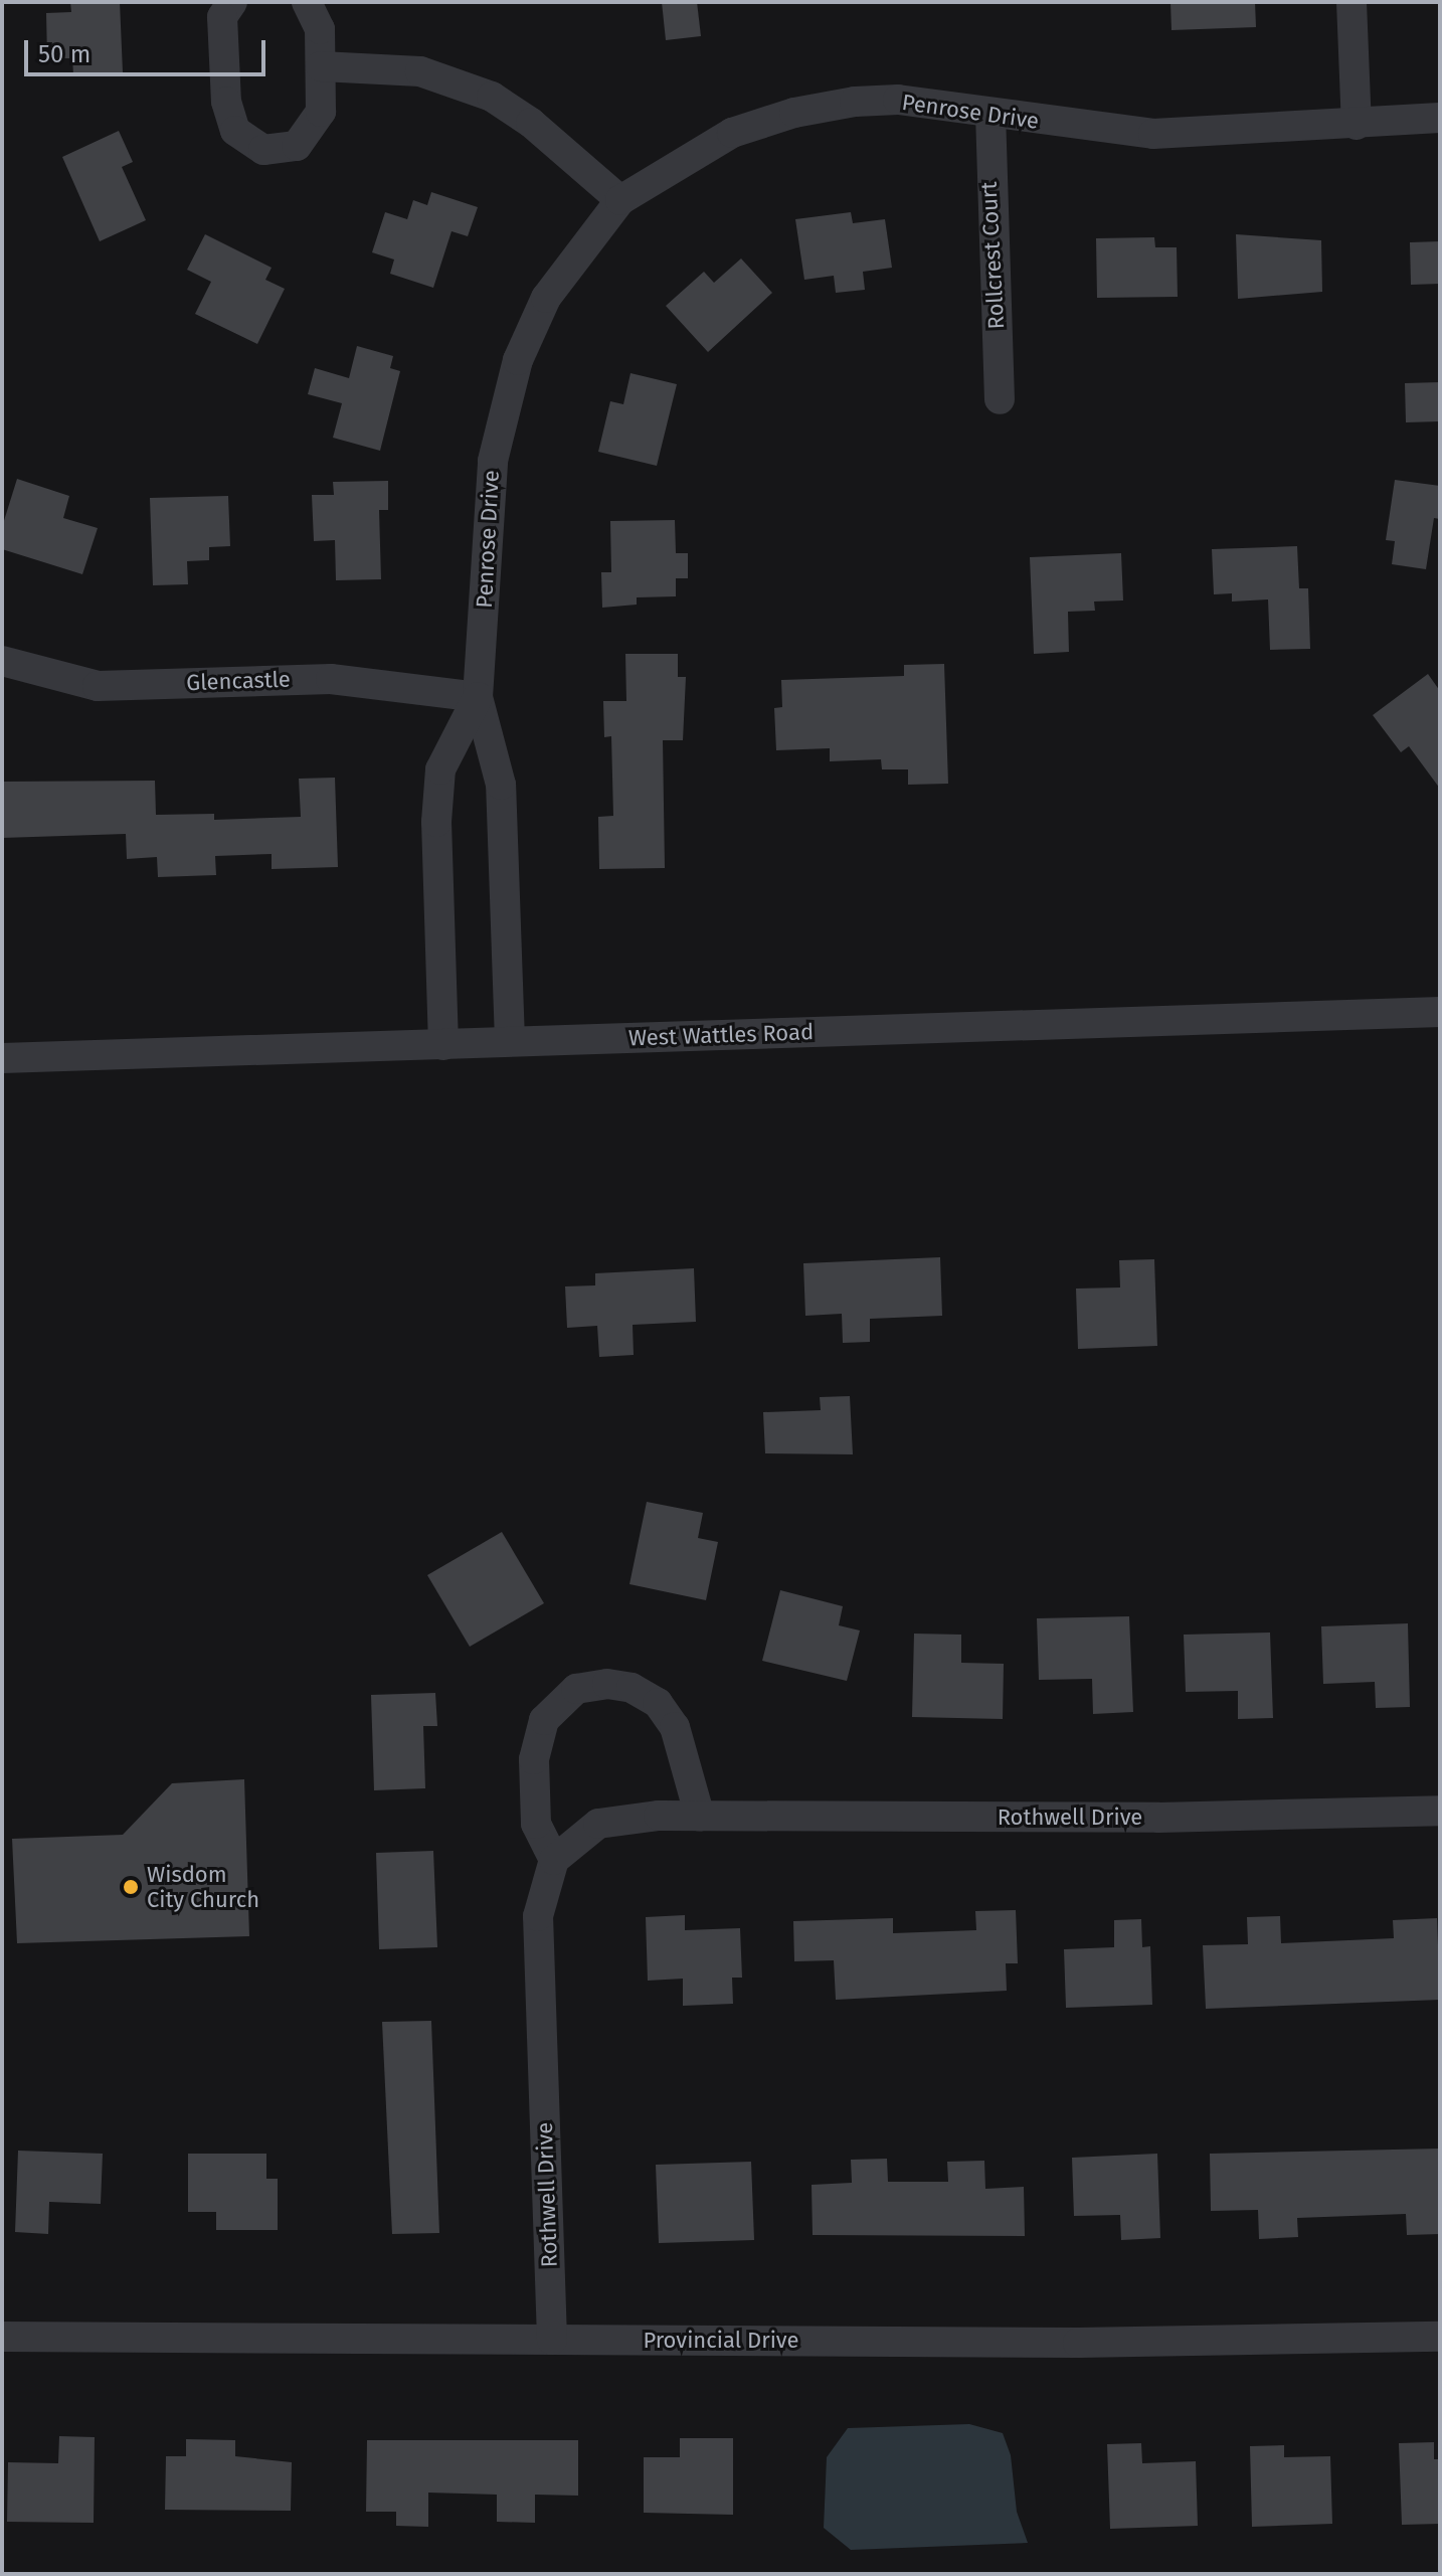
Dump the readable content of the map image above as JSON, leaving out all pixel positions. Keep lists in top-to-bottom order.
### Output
{
  "streets": {
    "street": [
      "Penrose Drive",
      "Rollcrest Court",
      "Glencastle",
      "West Wattles Road",
      "Rothwell Drive",
      "Provincial Drive"
    ]
  },
  "crossings": [
    ["Penrose Drive", "Rollcrest Court"],
    ["Penrose Drive", "Glencastle"],
    ["Penrose Drive", "West Wattles Road"],
    ["Rothwell Drive", "Provincial Drive"]
  ],
  "places": ["Wisdom City Church"],
  "scale_bar": "50 m"
}
